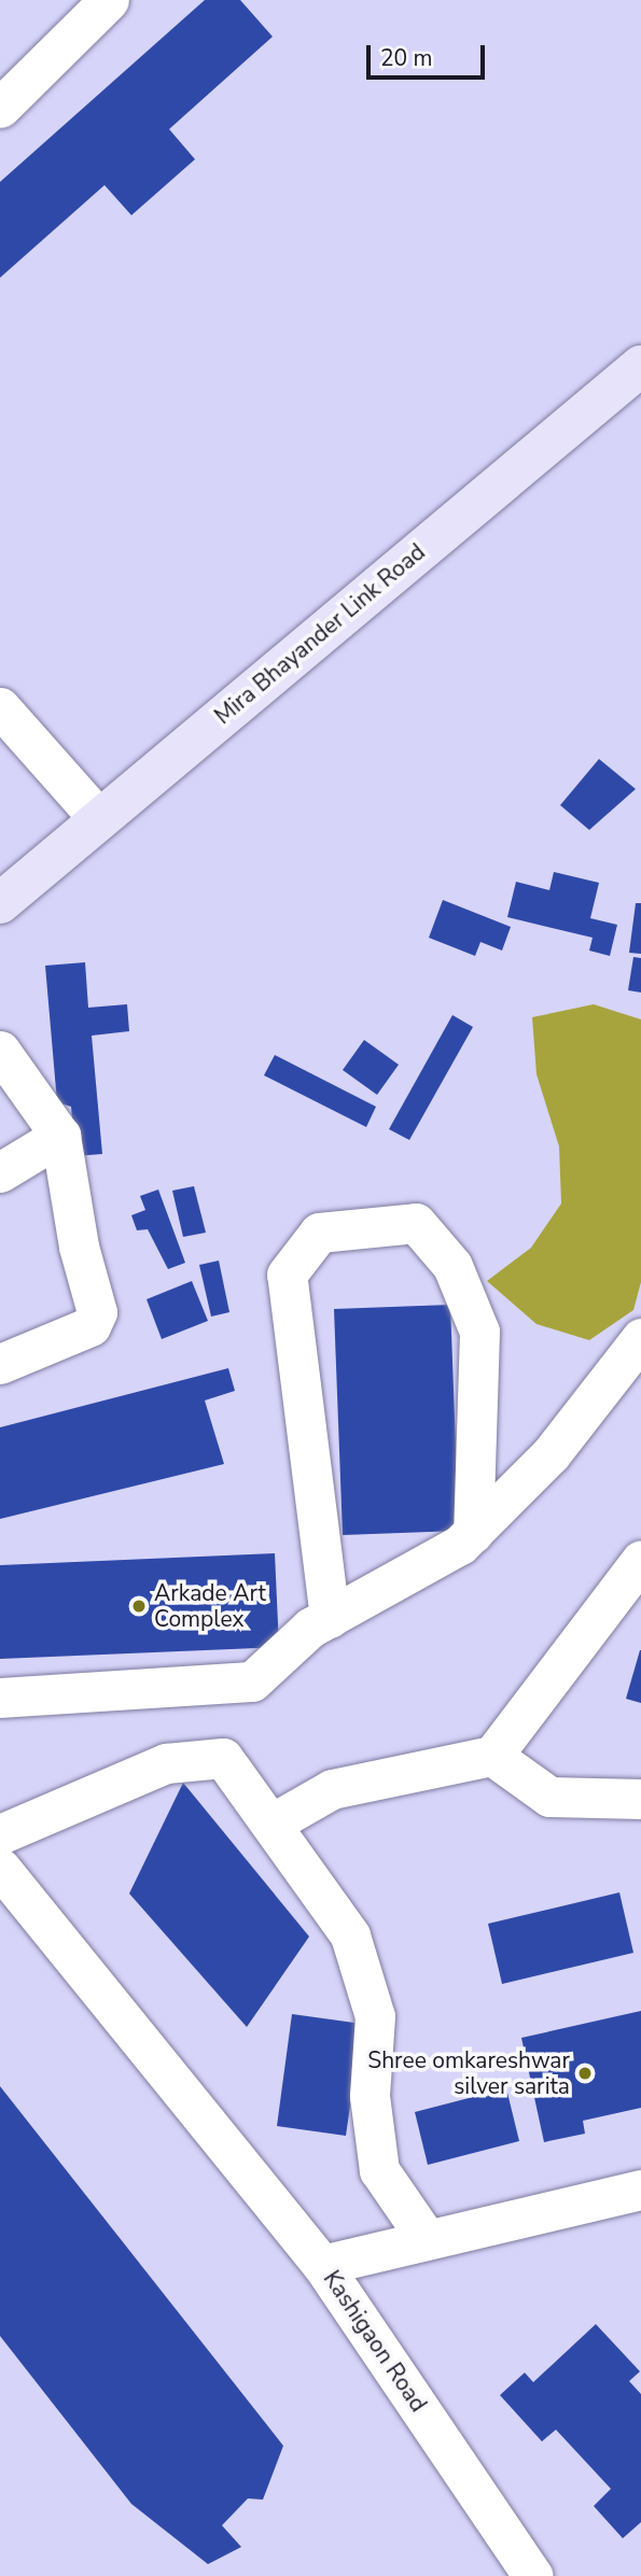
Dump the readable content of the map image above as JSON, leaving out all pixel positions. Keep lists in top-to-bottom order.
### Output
{
  "streets": {
    "street": ["Mira Bhayander Link Road", "Kashigaon Road"]
  },
  "places": ["Arkade Art Complex", "Shree omkareshwar silver sarita"],
  "scale_bar": "20 m"
}
